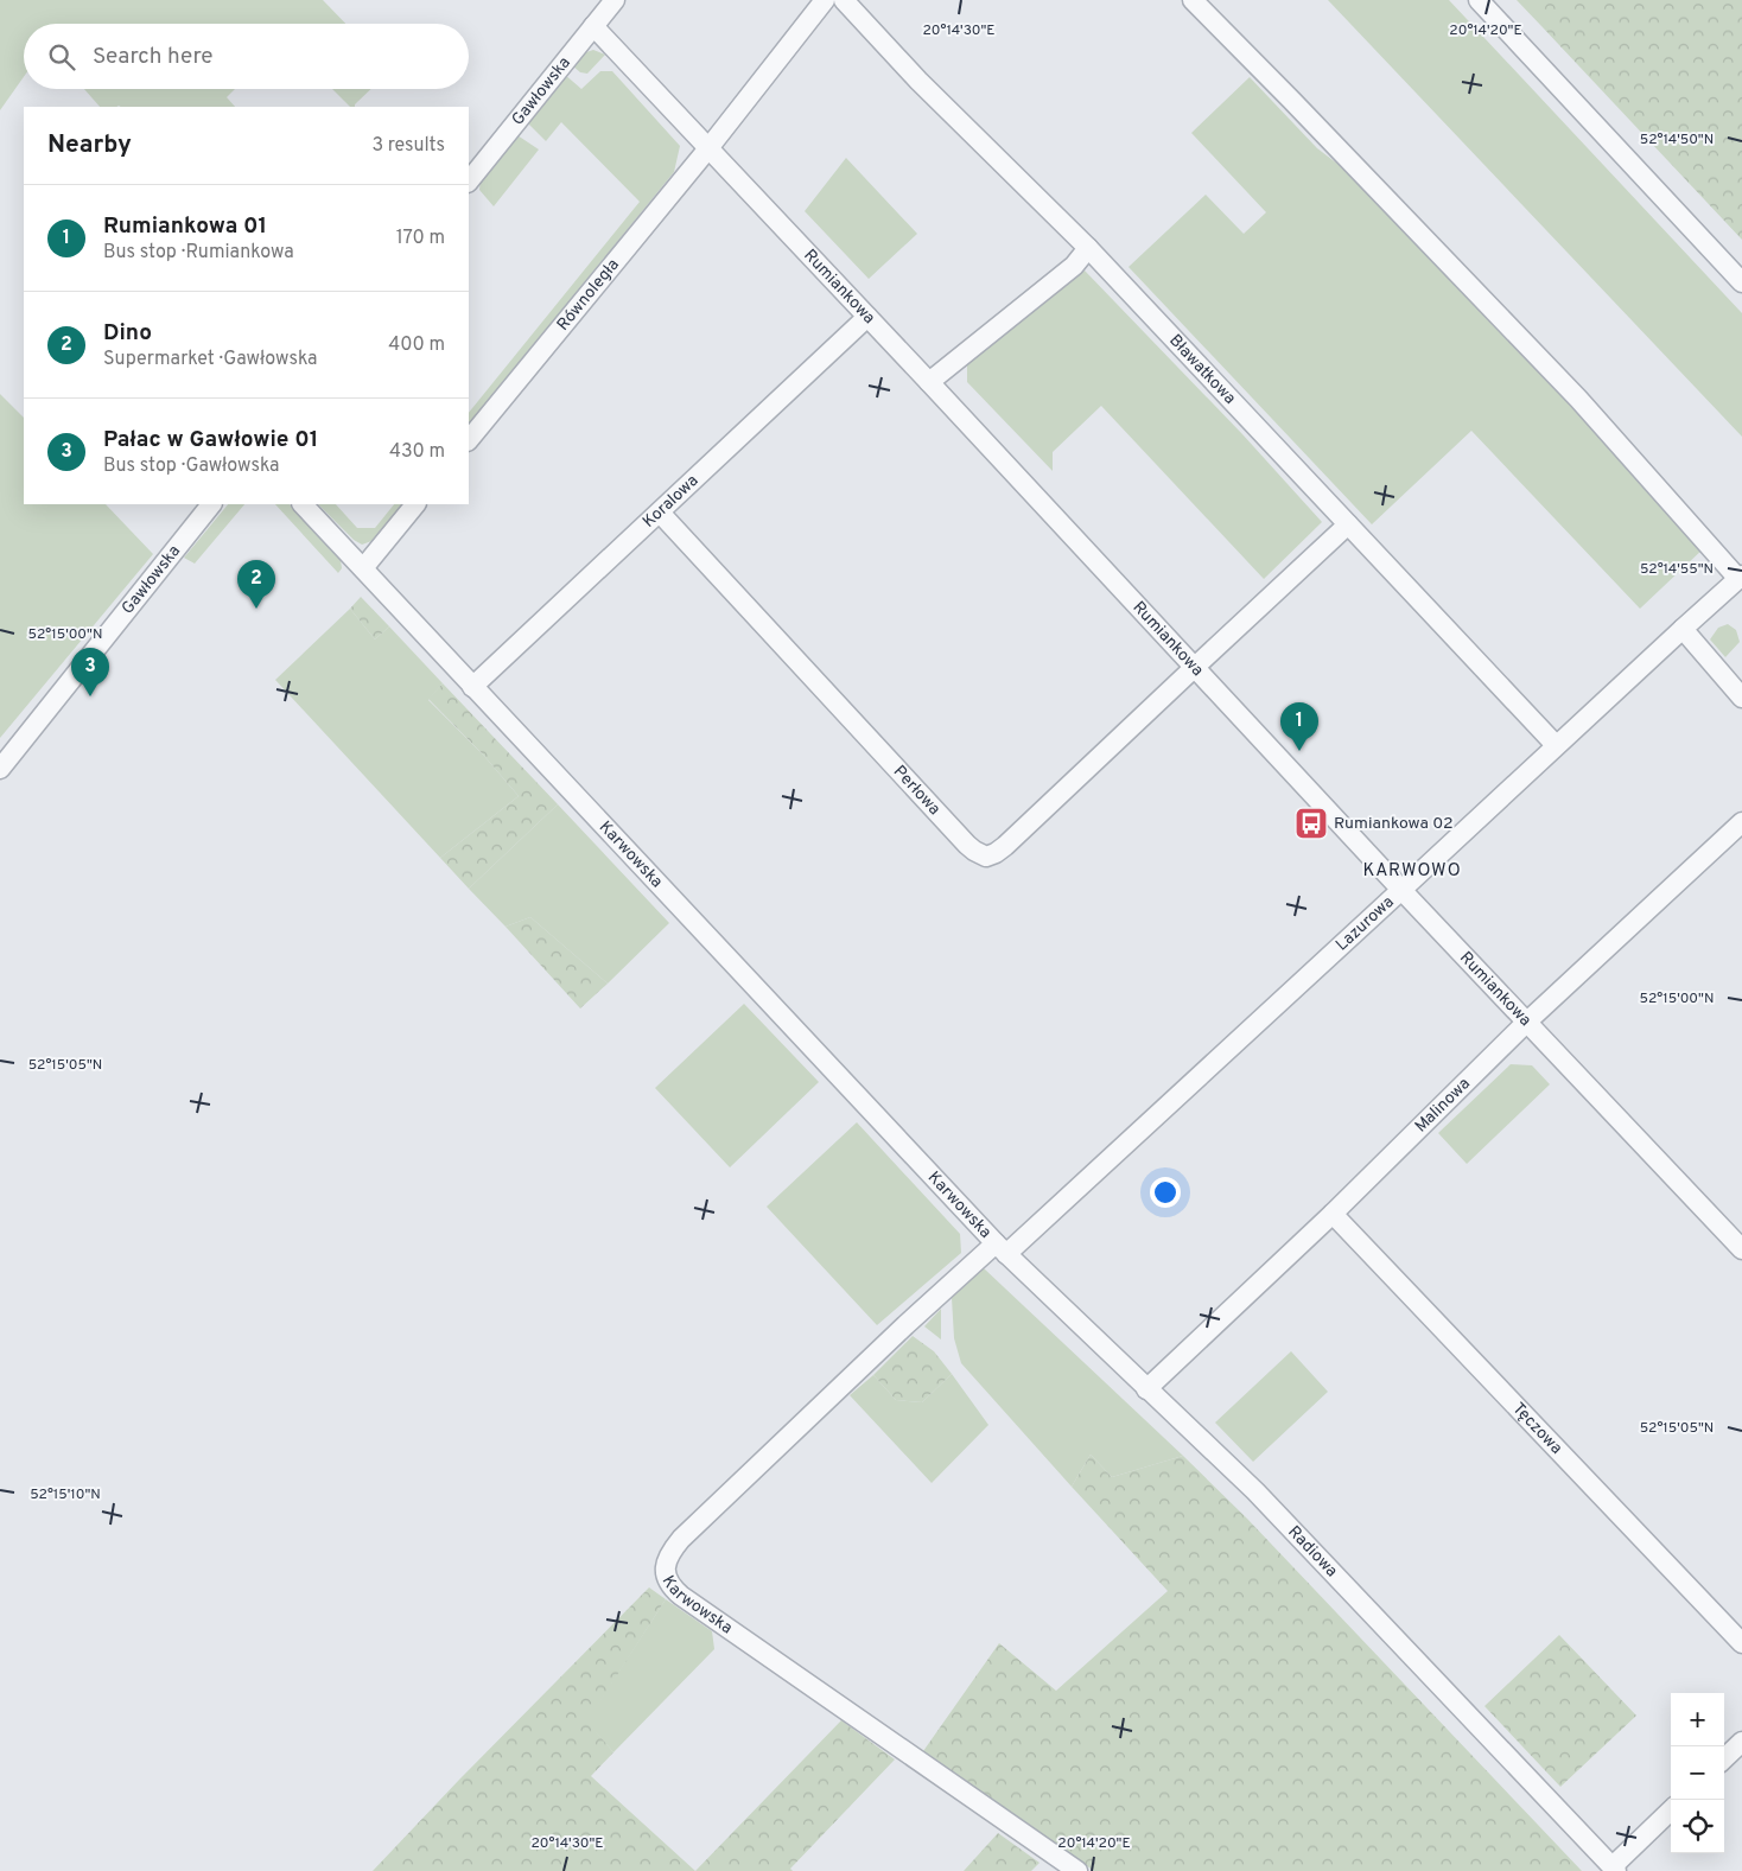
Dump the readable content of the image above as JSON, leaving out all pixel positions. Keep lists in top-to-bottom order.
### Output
{
  "streets": {
    "street": [
      "Gawłowska",
      "Rumiankowa",
      "Równoległa",
      "Bławatkowa",
      "Koralowa",
      "Perłowa",
      "Karwowska",
      "Lazurowa",
      "Malinowa",
      "Tęczowa",
      "Radiowa"
    ]
  },
  "crossings": [
    ["Gawłowska", "Rumiankowa"],
    ["Rumiankowa", "Równoległa"],
    ["Rumiankowa", "Koralowa"],
    ["Rumiankowa", "Perłowa"],
    ["Rumiankowa", "Lazurowa"],
    ["Rumiankowa", "Malinowa"],
    ["Bławatkowa", "Lazurowa"],
    ["Koralowa", "Perłowa"],
    ["Koralowa", "Karwowska"],
    ["Karwowska", "Lazurowa"],
    ["Karwowska", "Radiowa"],
    ["Lazurowa", "Radiowa"],
    ["Malinowa", "Tęczowa"],
    ["Malinowa", "Radiowa"]
  ],
  "districts": ["KARWOWO"],
  "places": {
    "bus stop": ["Rumiankowa 02"]
  },
  "page": {
    "search": "Search here",
    "heading": ["Nearby", "3 results"],
    "list": [
      {
        "mark": "1",
        "name": "Rumiankowa 01",
        "note": "Bus stop · Rumiankowa",
        "value": "170 m"
      },
      {
        "mark": "2",
        "name": "Dino",
        "note": "Supermarket · Gawłowska",
        "value": "400 m"
      },
      {
        "mark": "3",
        "name": "Pałac w Gawłowie 01",
        "note": "Bus stop · Gawłowska",
        "value": "430 m"
      }
    ],
    "pins": ["2", "3", "1"],
    "map_buttons": ["+", "−"]
  },
  "coordinates": [
    "20°14'30\"E",
    "20°14'20\"E",
    "52°14'50\"N",
    "52°14'55\"N",
    "52°15'00\"N",
    "52°15'05\"N",
    "52°15'10\"N"
  ]
}
